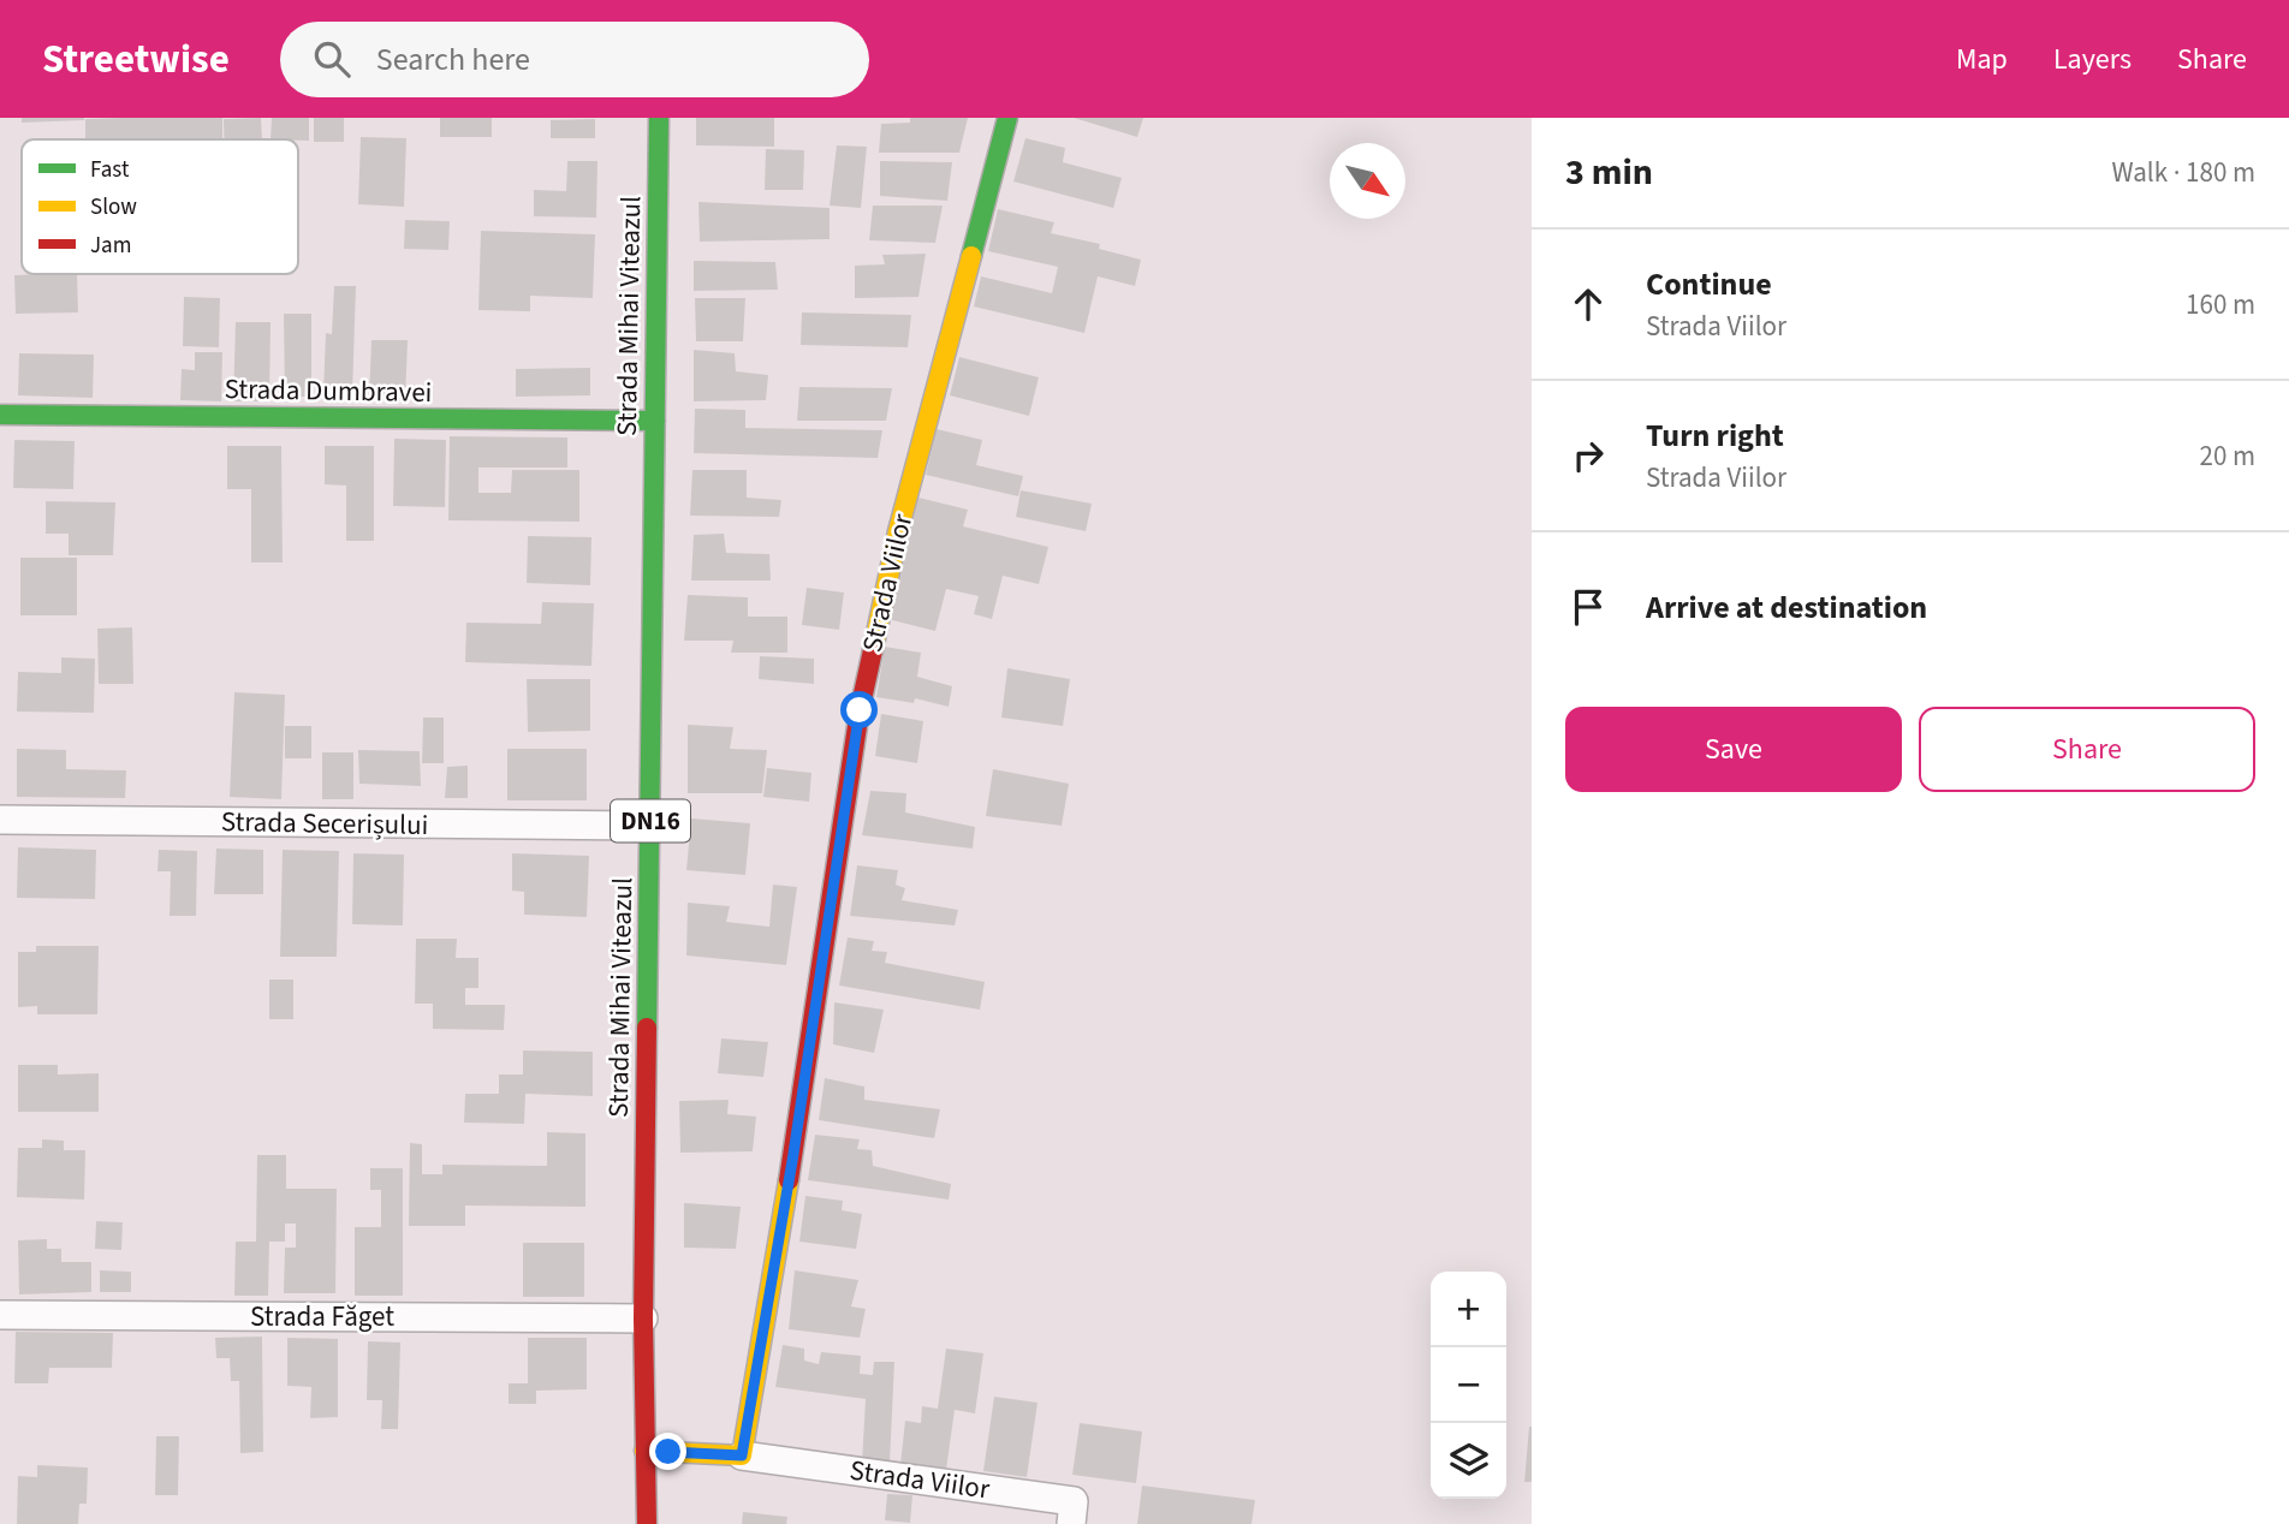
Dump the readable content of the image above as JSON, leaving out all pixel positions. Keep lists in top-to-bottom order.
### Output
{
  "streets": {
    "main road": [
      "Strada Mihai Viteazul",
      "Strada Dumbravei",
      "Strada Viilor",
      "DN16"
    ],
    "street": ["Strada Secerișului", "Strada Făget"]
  },
  "crossings": [
    ["Strada Mihai Viteazul", "Strada Dumbravei"],
    ["Strada Mihai Viteazul", "Strada Viilor"],
    ["Strada Mihai Viteazul", "Strada Secerișului"],
    ["Strada Mihai Viteazul", "Strada Făget"]
  ],
  "legend": ["Fast", "Slow", "Jam"],
  "north": "bottom right",
  "page": {
    "header": "Streetwise",
    "search": "Search here",
    "nav": ["Map", "Layers", "Share"],
    "heading": ["3 min", "Walk · 180 m"],
    "list": [
      ["Continue", "Strada Viilor", "160 m"],
      ["Turn right", "Strada Viilor", "20 m"],
      "Arrive at destination"
    ],
    "buttons": ["Save", "Share"],
    "map_buttons": ["+", "−"]
  }
}
